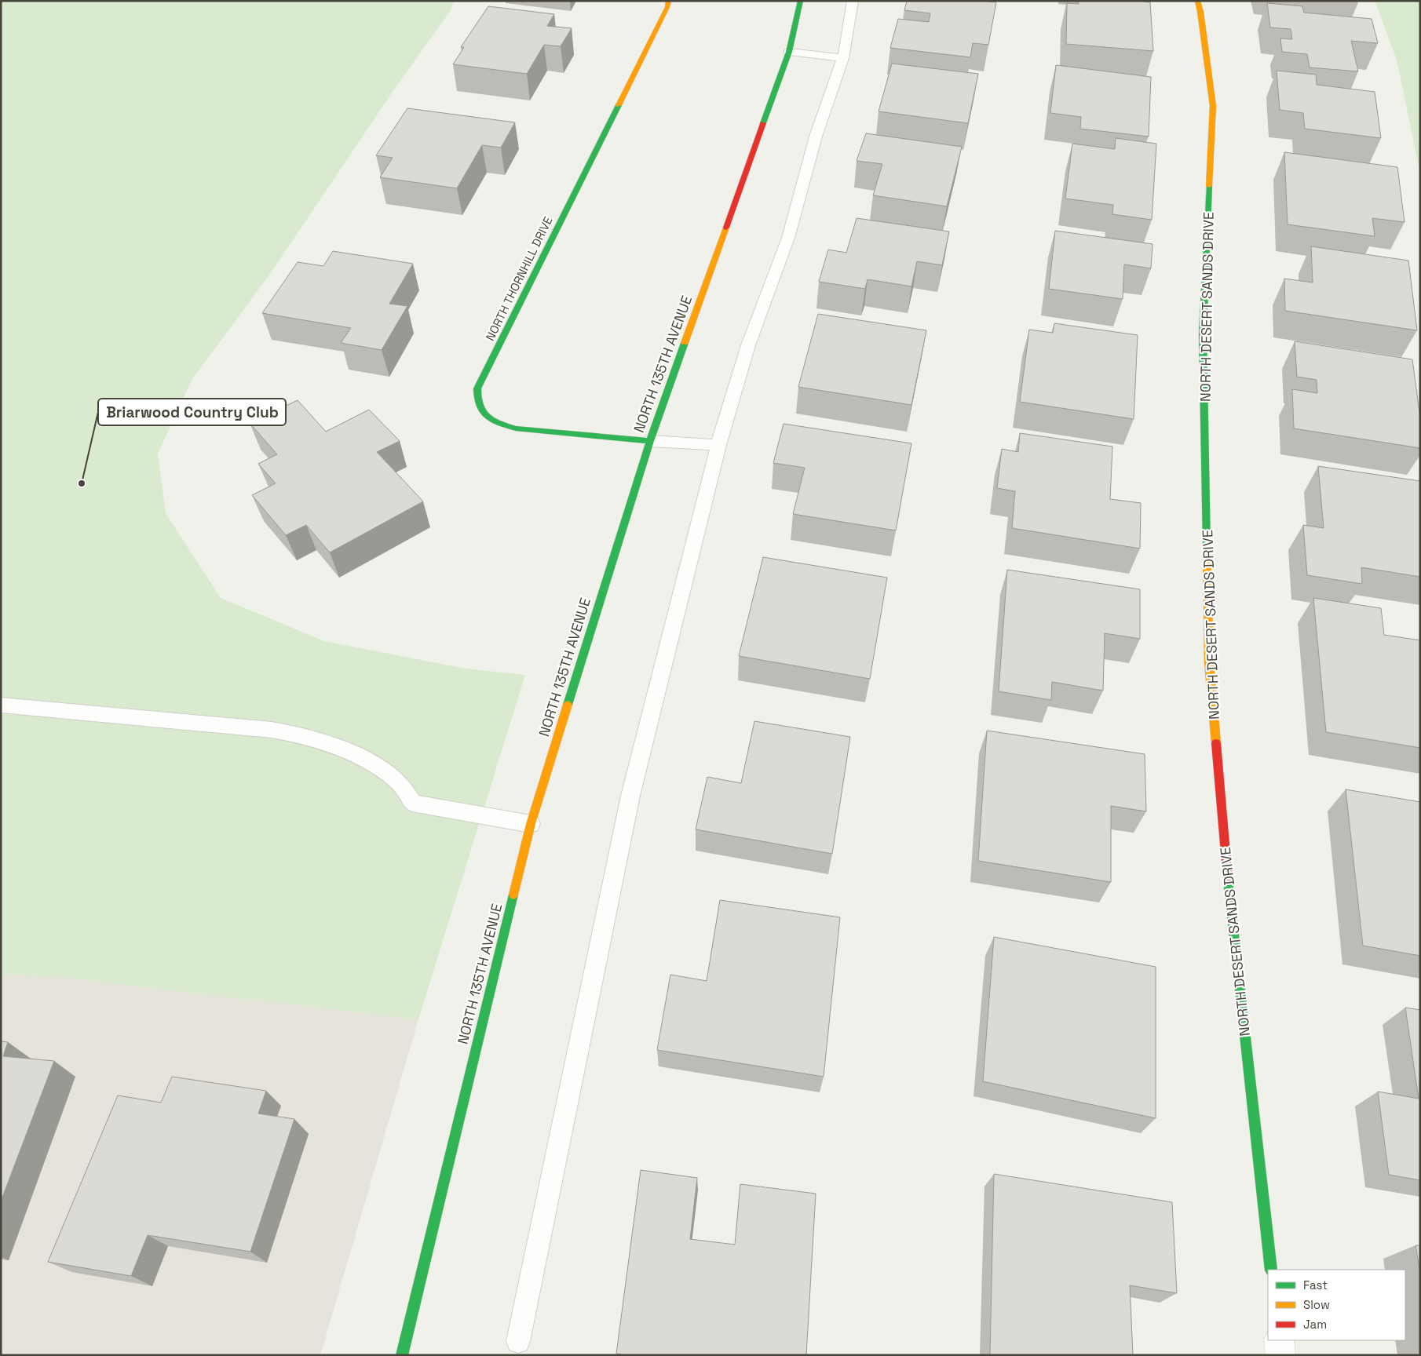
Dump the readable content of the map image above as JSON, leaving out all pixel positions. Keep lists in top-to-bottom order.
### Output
{
  "streets": {
    "street": ["NORTH THORNHILL DRIVE", "NORTH DESERT SANDS DRIVE", "NORTH 135TH AVENUE"]
  },
  "crossings": [
    ["NORTH THORNHILL DRIVE", "NORTH 135TH AVENUE"]
  ],
  "places": ["Briarwood Country Club"],
  "legend": ["Fast", "Slow", "Jam"]
}
